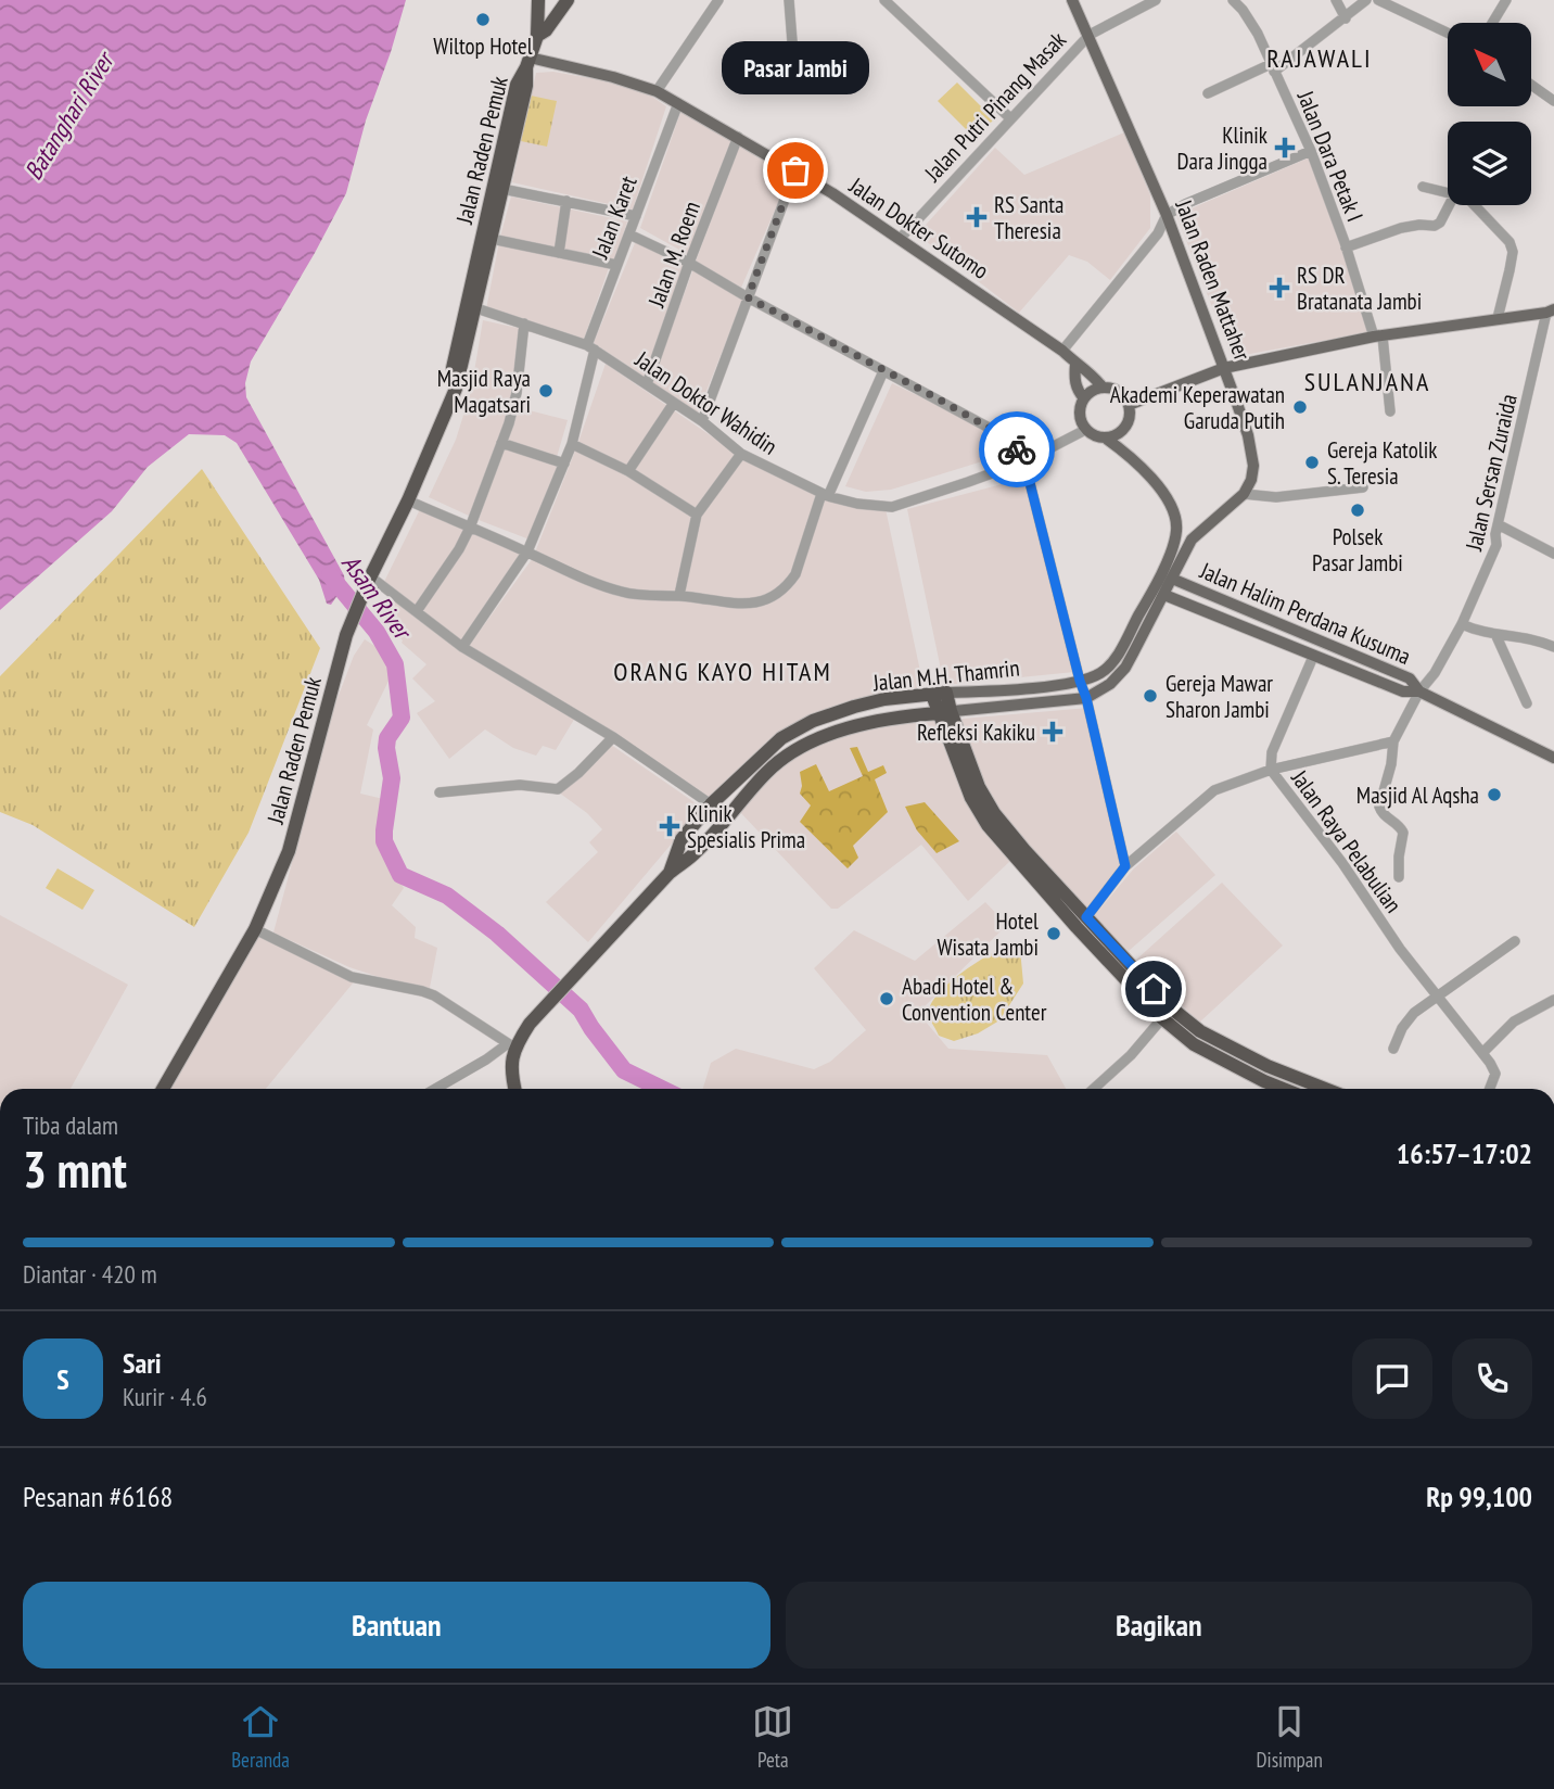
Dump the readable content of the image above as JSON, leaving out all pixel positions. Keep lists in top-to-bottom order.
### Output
{
  "streets": {
    "highway": ["Jalan Raden Pemuk", "Jalan M.H. Thamrin"],
    "main road": ["Jalan Dokter Sutomo", "Jalan Raden Mattaher", "Jalan Halim Perdana Kusuma"],
    "street": [
      "Jalan Putri Pinang Masak",
      "Jalan Dara Petak I",
      "Jalan Karet",
      "Jalan M. Roem",
      "Jalan Doktor Wahidin",
      "Jalan Sersan Zuraida",
      "Jalan Raya Pelabulian"
    ]
  },
  "crossings": [
    ["Jalan Putri Pinang Masak", "Jalan Dokter Sutomo"],
    ["Jalan Putri Pinang Masak", "Jalan Raden Mattaher"],
    ["Jalan Raden Pemuk", "Jalan Dokter Sutomo"],
    ["Jalan Raden Pemuk", "Jalan Doktor Wahidin"],
    ["Jalan Karet", "Jalan Dokter Sutomo"],
    ["Jalan Karet", "Jalan Doktor Wahidin"],
    ["Jalan Dokter Sutomo", "Jalan M. Roem"],
    ["Jalan Dokter Sutomo", "Jalan Doktor Wahidin"],
    ["Jalan M. Roem", "Jalan Doktor Wahidin"],
    ["Jalan Sersan Zuraida", "Jalan Halim Perdana Kusuma"],
    ["Jalan Halim Perdana Kusuma", "Jalan Raya Pelabulian"]
  ],
  "districts": ["RAJAWALI", "SULANJANA", "ORANG KAYO HITAM"],
  "water": ["Batanghari River", "Asam River"],
  "places": {
    "other": [
      "Wiltop Hotel",
      "Pasar Jambi",
      "Masjid Raya Magatsari",
      "Akademi Keperawatan Garuda Putih",
      "Gereja Katolik S. Teresia",
      "Polsek Pasar Jambi",
      "Gereja Mawar Sharon Jambi",
      "Masjid Al Aqsha",
      "Hotel Wisata Jambi",
      "Abadi Hotel & Convention Center"
    ],
    "health": [
      "Klinik Dara Jingga",
      "RS Santa Theresia",
      "RS DR Bratanata Jambi",
      "Refleksi Kakiku",
      "Klinik Spesialis Prima"
    ]
  },
  "north": "top left",
  "page": {
    "bubble": "Pasar Jambi",
    "heading": ["3 mnt", "Tiba dalam", "16:57–17:02"],
    "panel": [
      "Sari",
      "Kurir · 4.6",
      "Pesanan #6168",
      "Rp 99,100"
    ],
    "bar": "Diantar · 420 m",
    "round": "S",
    "buttons": ["Bantuan", "Bagikan"],
    "tabs": ["Beranda", "Peta", "Disimpan"]
  }
}
